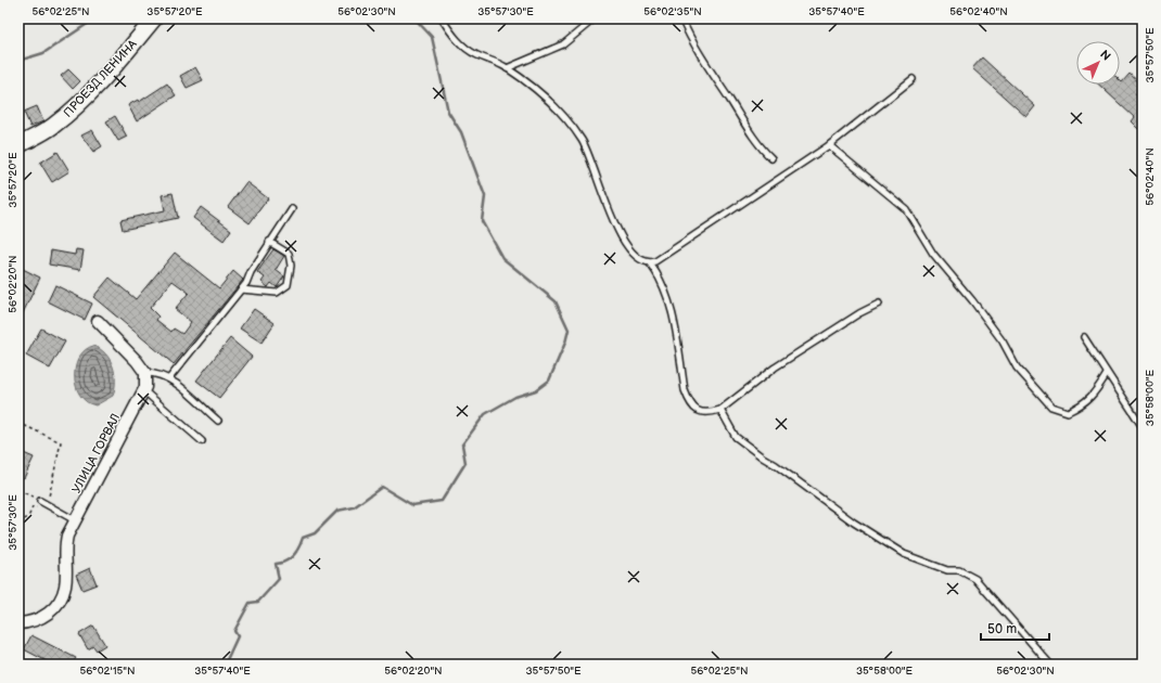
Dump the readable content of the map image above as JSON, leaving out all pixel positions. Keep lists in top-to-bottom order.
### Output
{
  "streets": {
    "main road": ["ПРОЕЗД ЛЕНИНА"],
    "street": ["УЛИЦА ГОРВАЛ"]
  },
  "scale_bar": "50 m",
  "north": "top right",
  "coordinates": [
    "56°02'25\"N",
    "35°57'20\"E",
    "56°02'30\"N",
    "35°57'30\"E",
    "56°02'35\"N",
    "35°57'40\"E",
    "56°02'40\"N",
    "35°57'50\"E",
    "56°02'20\"N",
    "35°58'00\"E",
    "56°02'15\"N"
  ]
}
